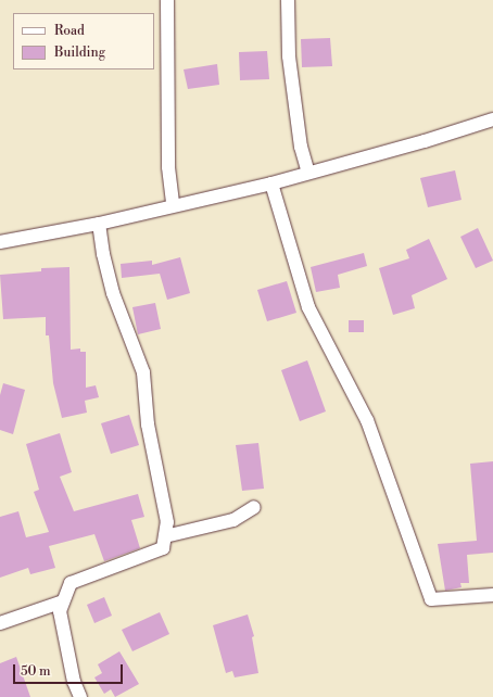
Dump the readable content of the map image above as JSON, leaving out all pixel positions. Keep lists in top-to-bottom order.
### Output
{
  "legend": ["Road", "Building"],
  "scale_bar": "50 m"
}
